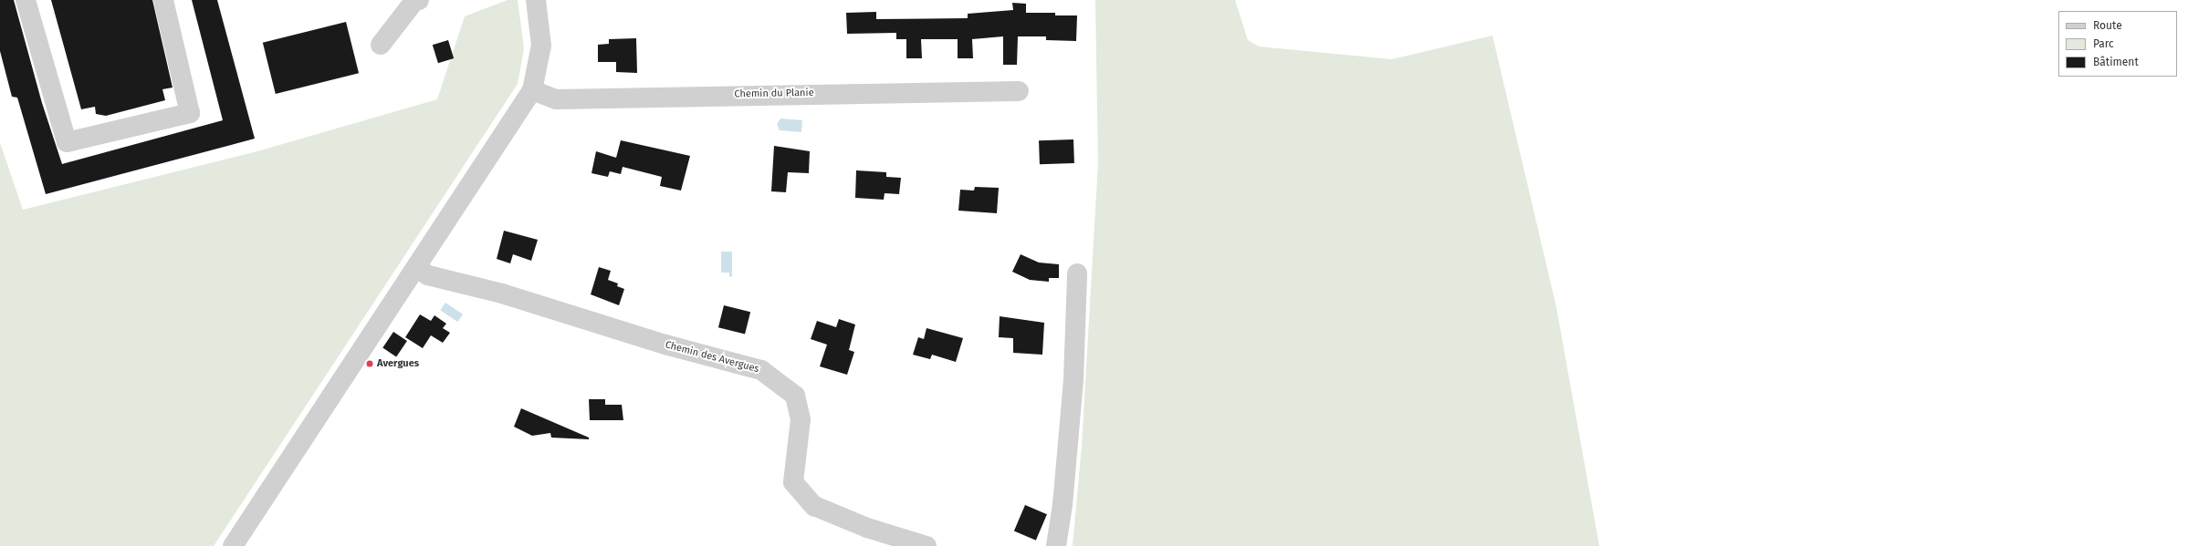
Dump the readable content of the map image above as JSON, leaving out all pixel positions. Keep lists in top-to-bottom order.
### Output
{
  "streets": {
    "street": ["Chemin du Planie", "Chemin des Avergues"]
  },
  "places": ["Avergues"],
  "legend": ["Route", "Parc", "Bâtiment"]
}
